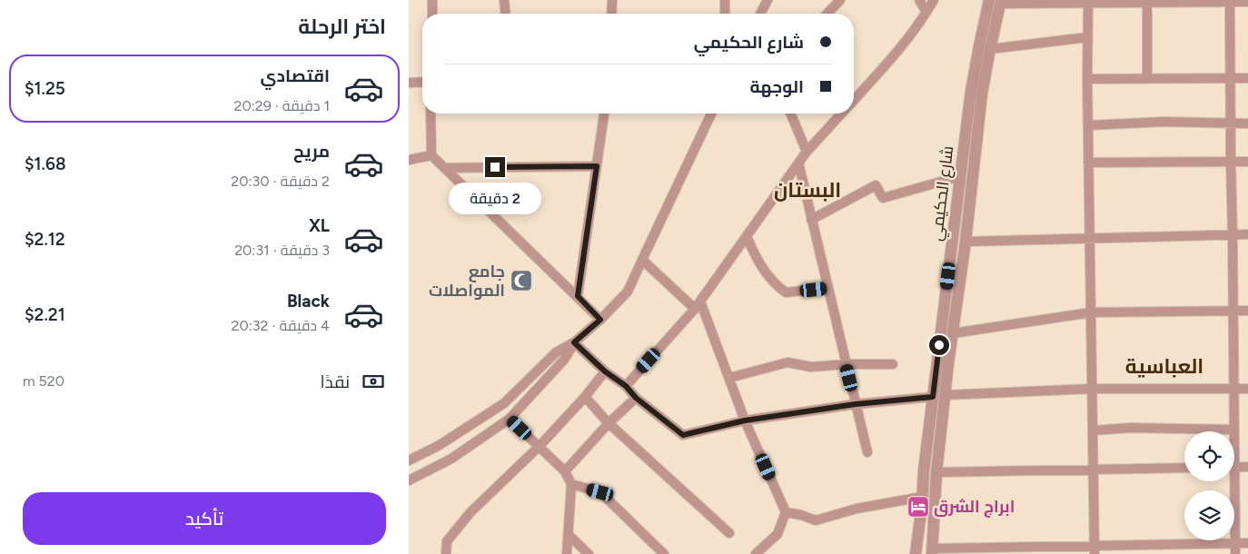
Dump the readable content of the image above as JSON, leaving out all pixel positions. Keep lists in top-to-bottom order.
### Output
{
  "streets": {
    "street": ["شارع الحكيمي"]
  },
  "districts": ["البستان", "العباسية"],
  "places": {
    "mosque": ["جامع المواصلات"],
    "hotel": ["ابراج الشرق"]
  },
  "page": {
    "heading": "اختر الرحلة",
    "banner": ["شارع الحكيمي", "الوجهة"],
    "list": [
      {
        "name": "اقتصادي",
        "note": "1 دقيقة · 20:29",
        "value": "$1.25"
      },
      {
        "name": "مريح",
        "note": "2 دقيقة · 20:30",
        "value": "$1.68"
      },
      {
        "name": "XL",
        "note": "3 دقيقة · 20:31",
        "value": "$2.12"
      },
      {
        "name": "Black",
        "note": "4 دقيقة · 20:32",
        "value": "$2.21"
      }
    ],
    "bubble": "2 دقيقة",
    "pay": ["نقدًا", "520 m"],
    "buttons": "تأكيد"
  }
}
